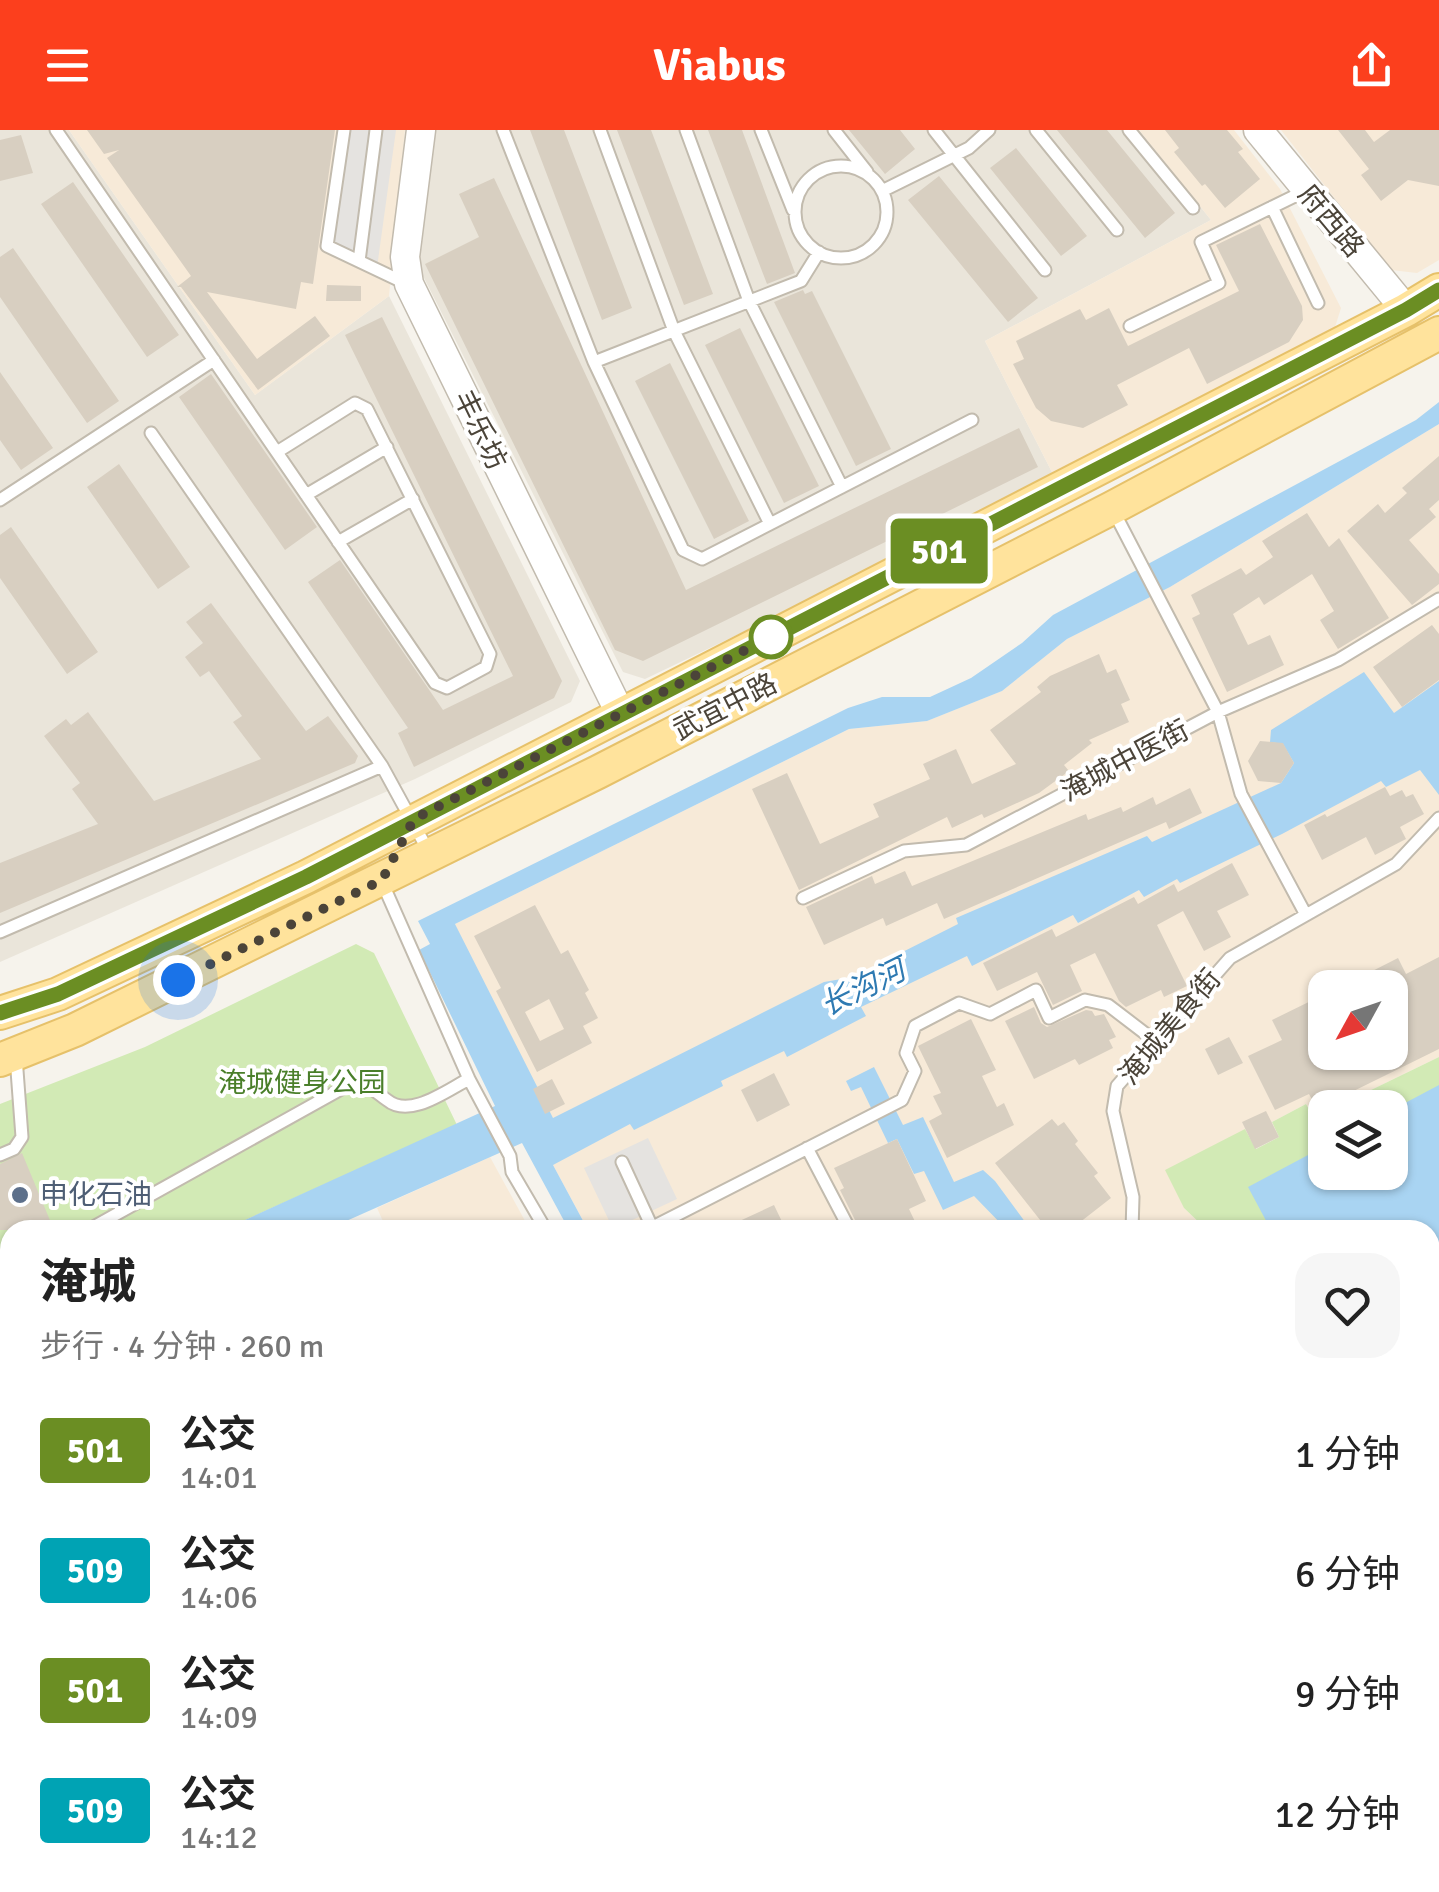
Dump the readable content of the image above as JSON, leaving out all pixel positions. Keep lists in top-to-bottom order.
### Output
{
  "streets": {
    "main road": ["武宜中路"],
    "street": ["府西路", "丰乐坊"],
    "lane": ["淹城中医街", "淹城美食街"]
  },
  "crossings": [
    ["府西路", "武宜中路"],
    ["丰乐坊", "武宜中路"]
  ],
  "water": ["长沟河"],
  "parks": ["淹城健身公园"],
  "places": ["申化石油"],
  "lines": ["bus line 501"],
  "north": "bottom left",
  "page": {
    "header": "Viabus",
    "on_map": "501",
    "heading": ["淹城", "步行 · 4 分钟 · 260 m"],
    "list": [
      {
        "mark": "501",
        "name": "公交",
        "note": "14:01",
        "value": "1 分钟"
      },
      {
        "mark": "509",
        "name": "公交",
        "note": "14:06",
        "value": "6 分钟"
      },
      {
        "mark": "501",
        "name": "公交",
        "note": "14:09",
        "value": "9 分钟"
      },
      {
        "mark": "509",
        "name": "公交",
        "note": "14:12",
        "value": "12 分钟"
      }
    ]
  }
}
